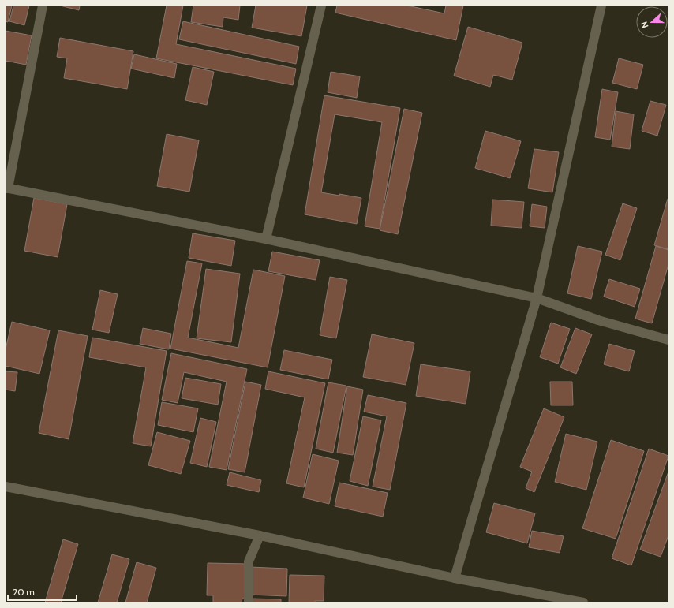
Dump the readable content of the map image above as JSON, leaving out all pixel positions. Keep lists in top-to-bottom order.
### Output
{
  "scale_bar": "20 m",
  "north": "left"
}
